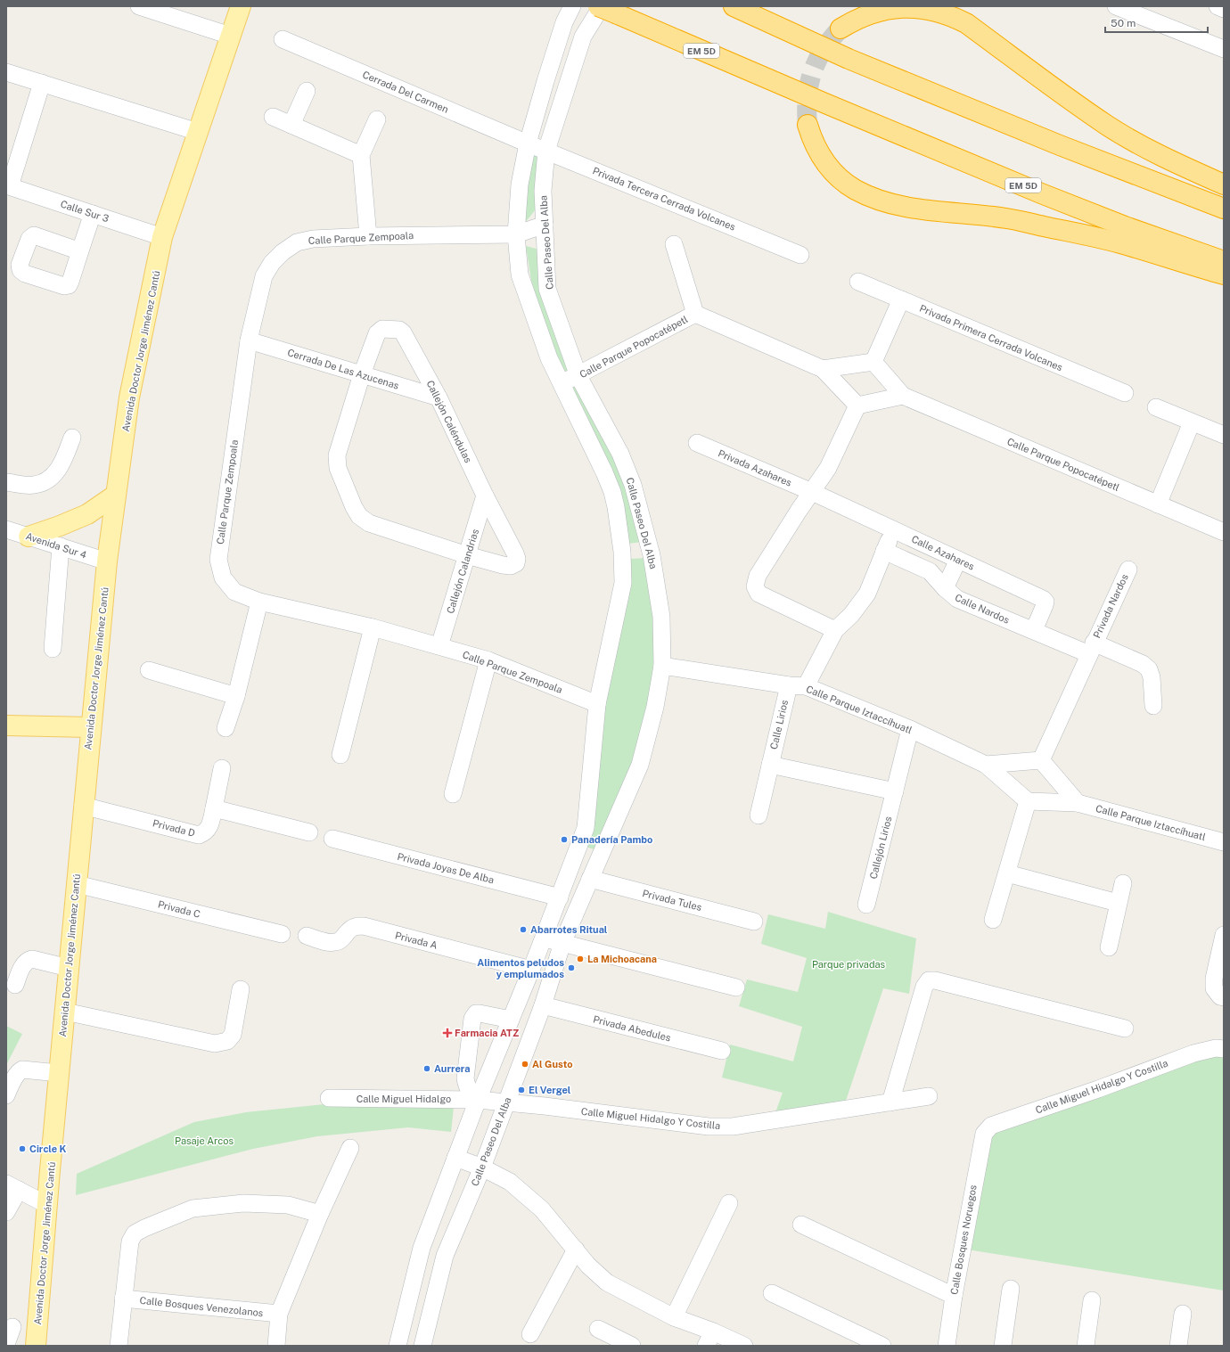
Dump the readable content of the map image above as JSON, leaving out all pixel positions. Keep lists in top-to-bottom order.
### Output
{
  "streets": {
    "highway": ["EM 5D"],
    "main road": ["Avenida Doctor Jorge Jiménez Cantú"],
    "street": [
      "Cerrada Del Carmen",
      "Privada Tercera Cerrada Volcanes",
      "Calle Sur 3",
      "Calle Parque Zempoala",
      "Calle Paseo Del Alba",
      "Privada Primera Cerrada Volcanes",
      "Calle Parque Popocatépetl",
      "Cerrada De Las Azucenas",
      "Callejón Caléndulas",
      "Privada Azahares",
      "Avenida Sur 4",
      "Calle Azahares",
      "Callejón Calandrias",
      "Privada Nardos",
      "Calle Nardos",
      "Calle Parque Iztaccíhuatl",
      "Calle Lirios",
      "Privada D",
      "Callejón Lirios",
      "Privada Joyas De Alba",
      "Privada Tules",
      "Privada C",
      "Privada A",
      "Privada Abedules",
      "Calle Miguel Hidalgo Y Costilla",
      "Calle Miguel Hidalgo",
      "Calle Bosques Noruegos",
      "Calle Bosques Venezolanos"
    ]
  },
  "crossings": [
    ["EM 5D", "Calle Paseo Del Alba"],
    ["Cerrada Del Carmen", "Privada Tercera Cerrada Volcanes"],
    ["Cerrada Del Carmen", "Calle Paseo Del Alba"],
    ["Privada Tercera Cerrada Volcanes", "Calle Paseo Del Alba"],
    ["Calle Sur 3", "Avenida Doctor Jorge Jiménez Cantú"],
    ["Calle Parque Zempoala", "Calle Paseo Del Alba"],
    ["Calle Parque Zempoala", "Cerrada De Las Azucenas"],
    ["Calle Parque Zempoala", "Callejón Calandrias"],
    ["Calle Paseo Del Alba", "Calle Parque Popocatépetl"],
    ["Calle Paseo Del Alba", "Calle Parque Iztaccíhuatl"],
    ["Calle Paseo Del Alba", "Privada Joyas De Alba"],
    ["Calle Paseo Del Alba", "Privada Tules"],
    ["Calle Paseo Del Alba", "Privada A"],
    ["Calle Paseo Del Alba", "Privada Abedules"],
    ["Calle Paseo Del Alba", "Calle Miguel Hidalgo Y Costilla"],
    ["Calle Paseo Del Alba", "Calle Miguel Hidalgo"],
    ["Avenida Doctor Jorge Jiménez Cantú", "Avenida Sur 4"],
    ["Avenida Doctor Jorge Jiménez Cantú", "Privada D"],
    ["Avenida Doctor Jorge Jiménez Cantú", "Privada C"],
    ["Cerrada De Las Azucenas", "Callejón Caléndulas"],
    ["Callejón Caléndulas", "Callejón Calandrias"],
    ["Privada Azahares", "Calle Azahares"],
    ["Calle Azahares", "Calle Nardos"],
    ["Privada Nardos", "Calle Nardos"],
    ["Calle Parque Iztaccíhuatl", "Calle Lirios"],
    ["Calle Miguel Hidalgo Y Costilla", "Calle Miguel Hidalgo"],
    ["Calle Miguel Hidalgo Y Costilla", "Calle Bosques Noruegos"]
  ],
  "parks": ["Parque privadas", "Pasaje Arcos"],
  "places": {
    "other": [
      "Panadería Pambo",
      "Abarrotes Ritual",
      "La Michoacana",
      "Alimentos peludos y emplumados",
      "Al Gusto",
      "Aurrera",
      "El Vergel",
      "Circle K"
    ],
    "health": ["Farmacia ATZ"]
  },
  "scale_bar": "50 m"
}
